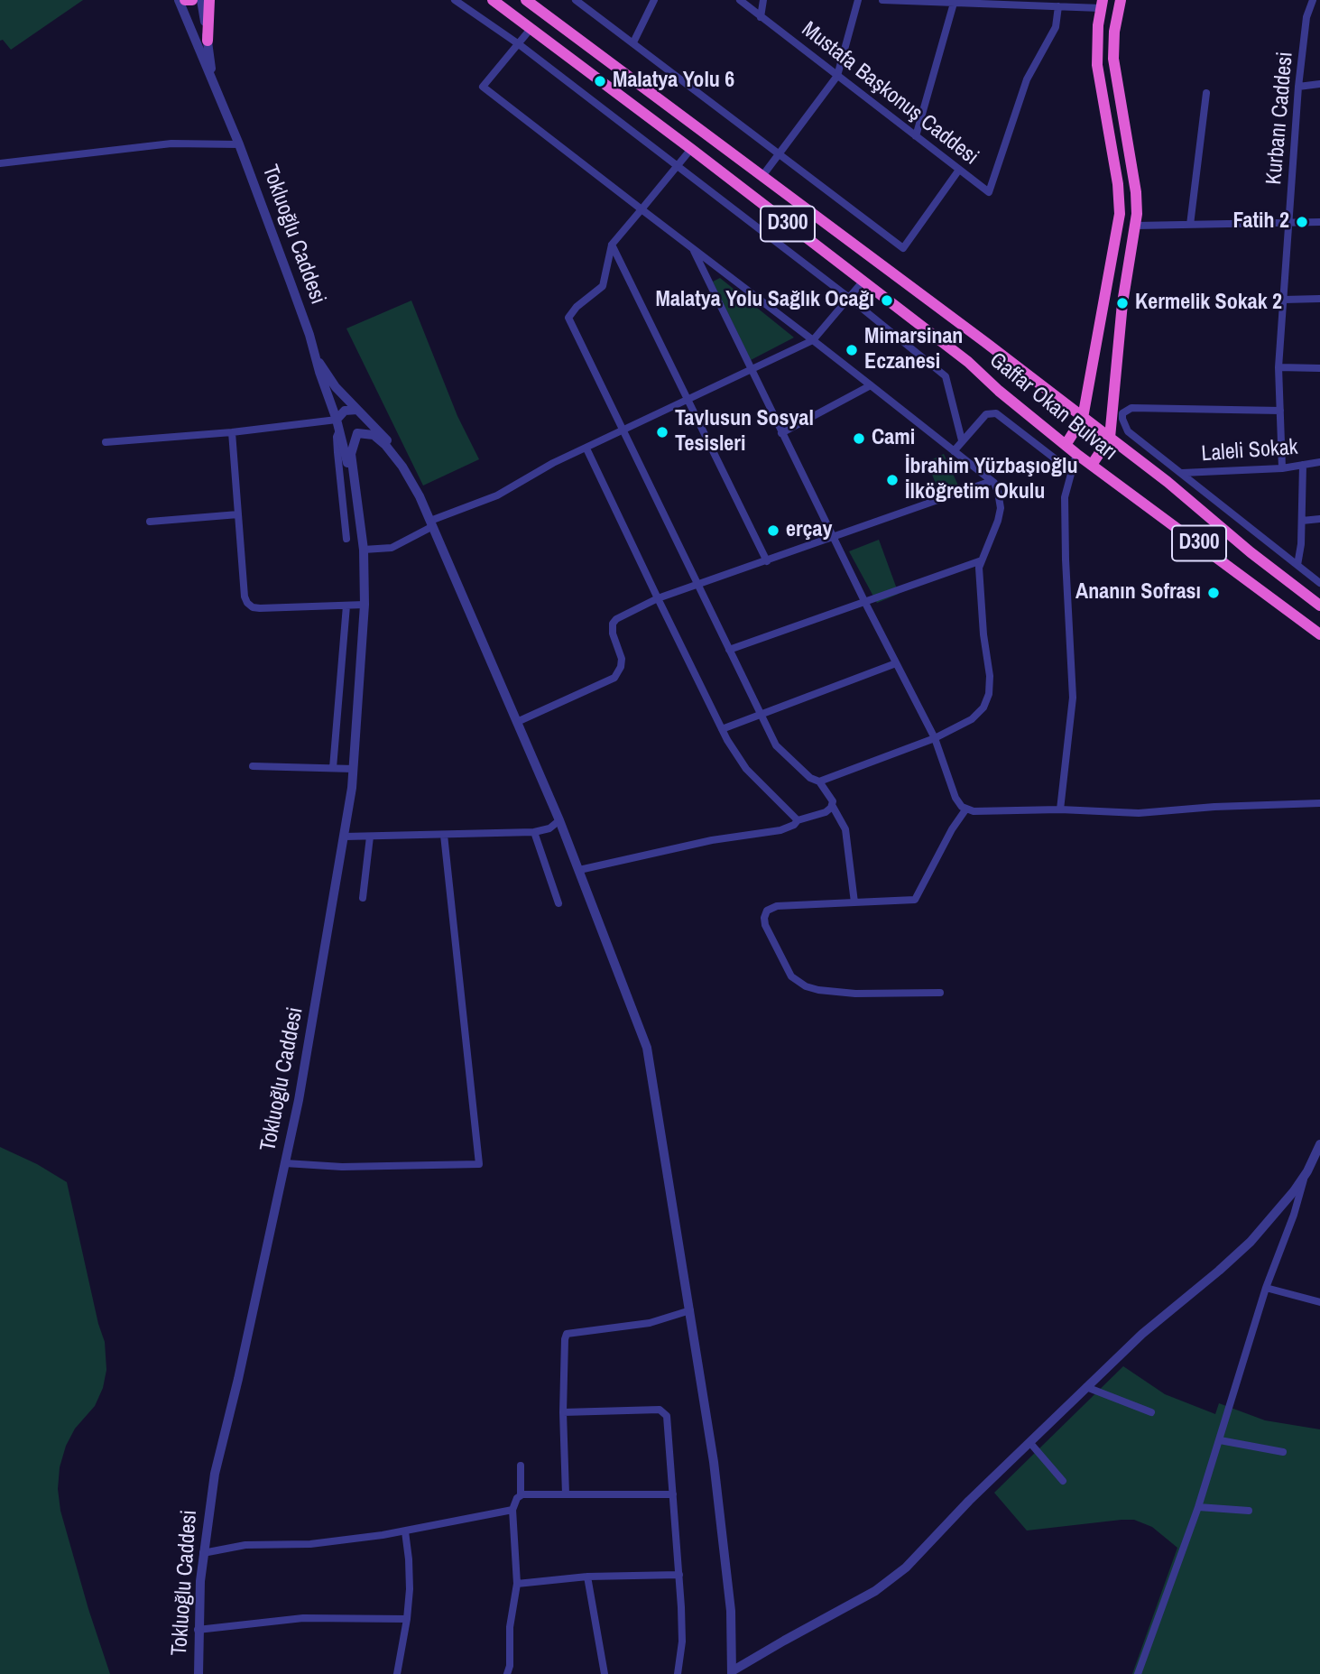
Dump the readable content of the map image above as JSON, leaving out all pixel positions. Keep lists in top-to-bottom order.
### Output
{
  "streets": {
    "highway": ["D300", "Gaffar Okan Bulvarı"],
    "street": [
      "Mustafa Başkonuş Caddesi",
      "Kurbanı Caddesi",
      "Tokluoğlu Caddesi",
      "Laleli Sokak"
    ]
  },
  "crossings": [
    ["Kurbanı Caddesi", "Laleli Sokak"]
  ],
  "places": [
    "Malatya Yolu 6",
    "Fatih 2",
    "Malatya Yolu Sağlık Ocağı",
    "Kermelik Sokak 2",
    "Mimarsinan Eczanesi",
    "Tavlusun Sosyal Tesisleri",
    "Cami",
    "İbrahim Yüzbaşıoğlu İlköğretim Okulu",
    "erçay",
    "Ananın Sofrası"
  ]
}
